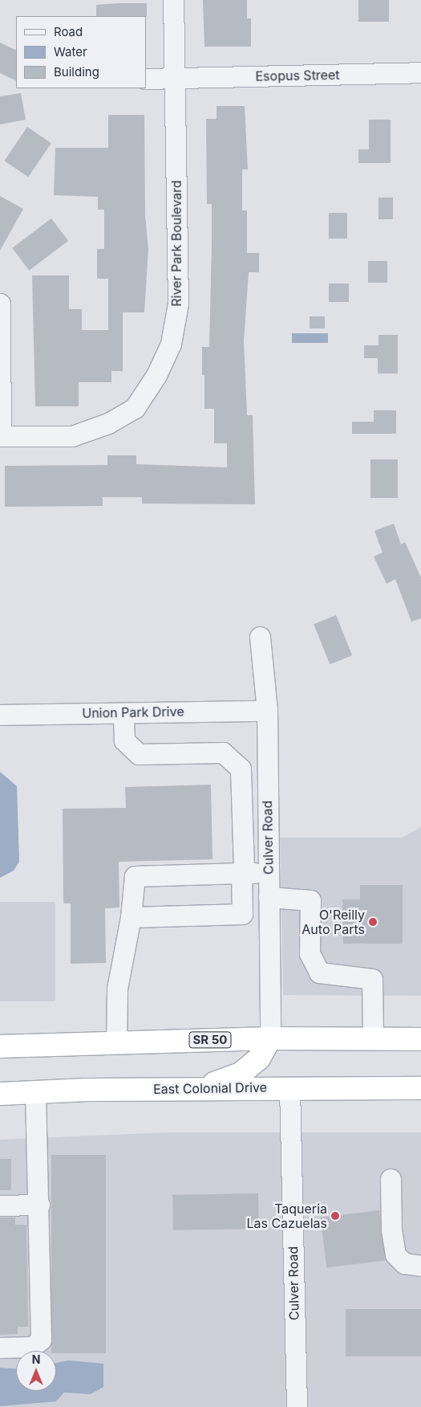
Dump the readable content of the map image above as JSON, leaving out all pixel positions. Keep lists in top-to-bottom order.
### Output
{
  "streets": {
    "highway": ["SR 50", "East Colonial Drive"],
    "street": [
      "Esopus Street",
      "River Park Boulevard",
      "Union Park Drive",
      "Culver Road"
    ]
  },
  "crossings": [
    ["Esopus Street", "River Park Boulevard"],
    ["Union Park Drive", "Culver Road"],
    ["Culver Road", "SR 50"],
    ["Culver Road", "East Colonial Drive"]
  ],
  "places": ["O'Reilly Auto Parts", "Taqueria Las Cazuelas"],
  "legend": ["Road", "Water", "Building"],
  "north": "top"
}
